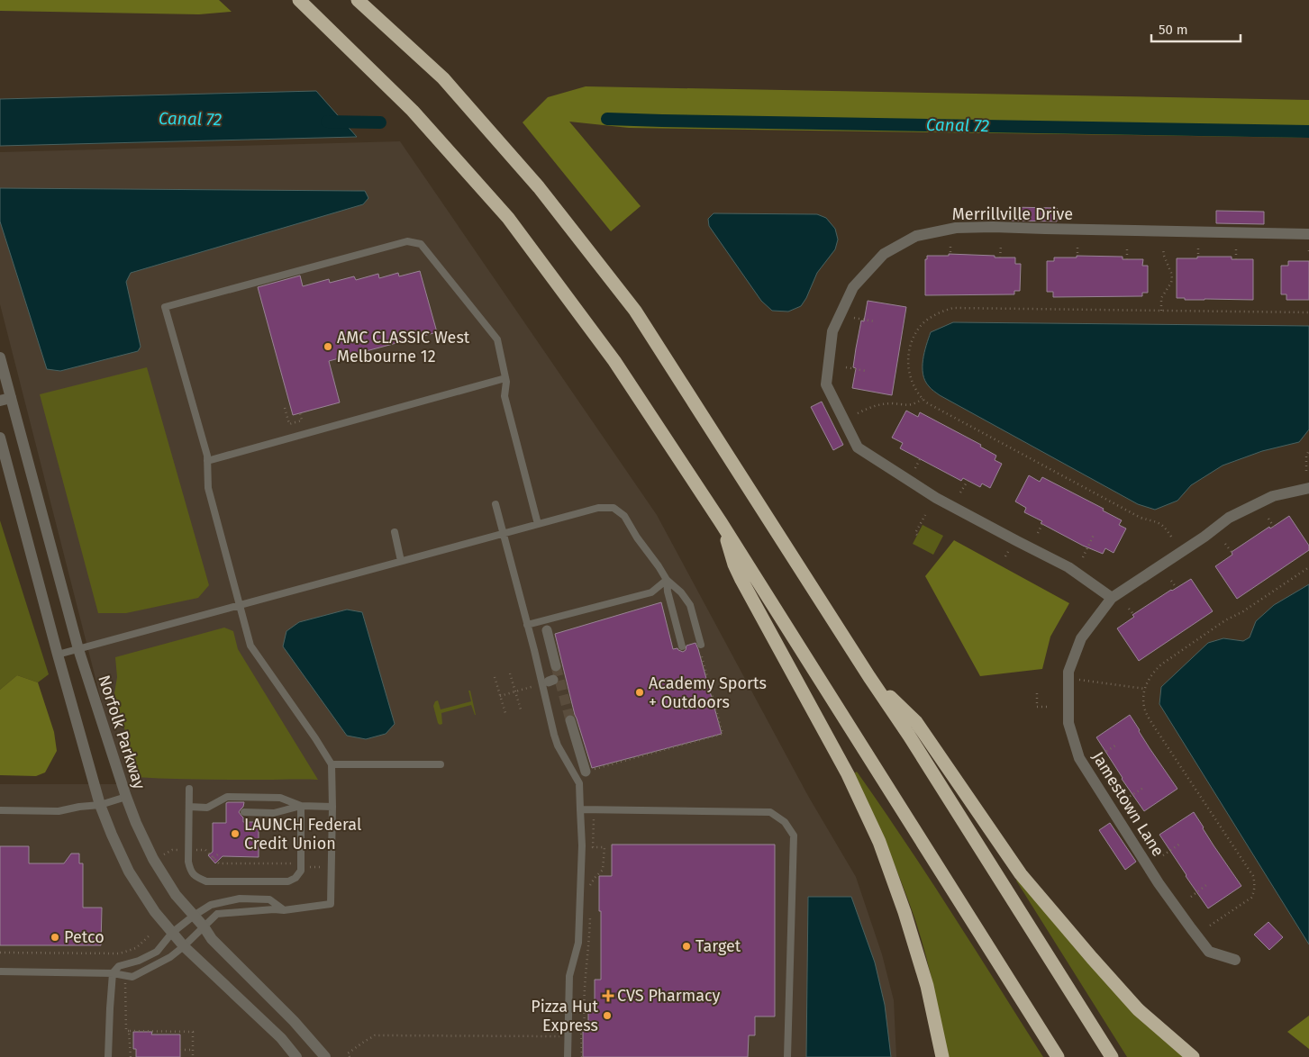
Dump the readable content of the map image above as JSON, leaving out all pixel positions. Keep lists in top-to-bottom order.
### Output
{
  "streets": {
    "street": ["Merrillville Drive", "Norfolk Parkway", "Jamestown Lane"]
  },
  "crossings": [
    ["Merrillville Drive", "Jamestown Lane"]
  ],
  "water": ["Canal 72"],
  "places": {
    "other": [
      "AMC CLASSIC West Melbourne 12",
      "Academy Sports + Outdoors",
      "LAUNCH Federal Credit Union",
      "Petco",
      "Target",
      "Pizza Hut Express"
    ],
    "health": ["CVS Pharmacy"]
  },
  "scale_bar": "50 m"
}
